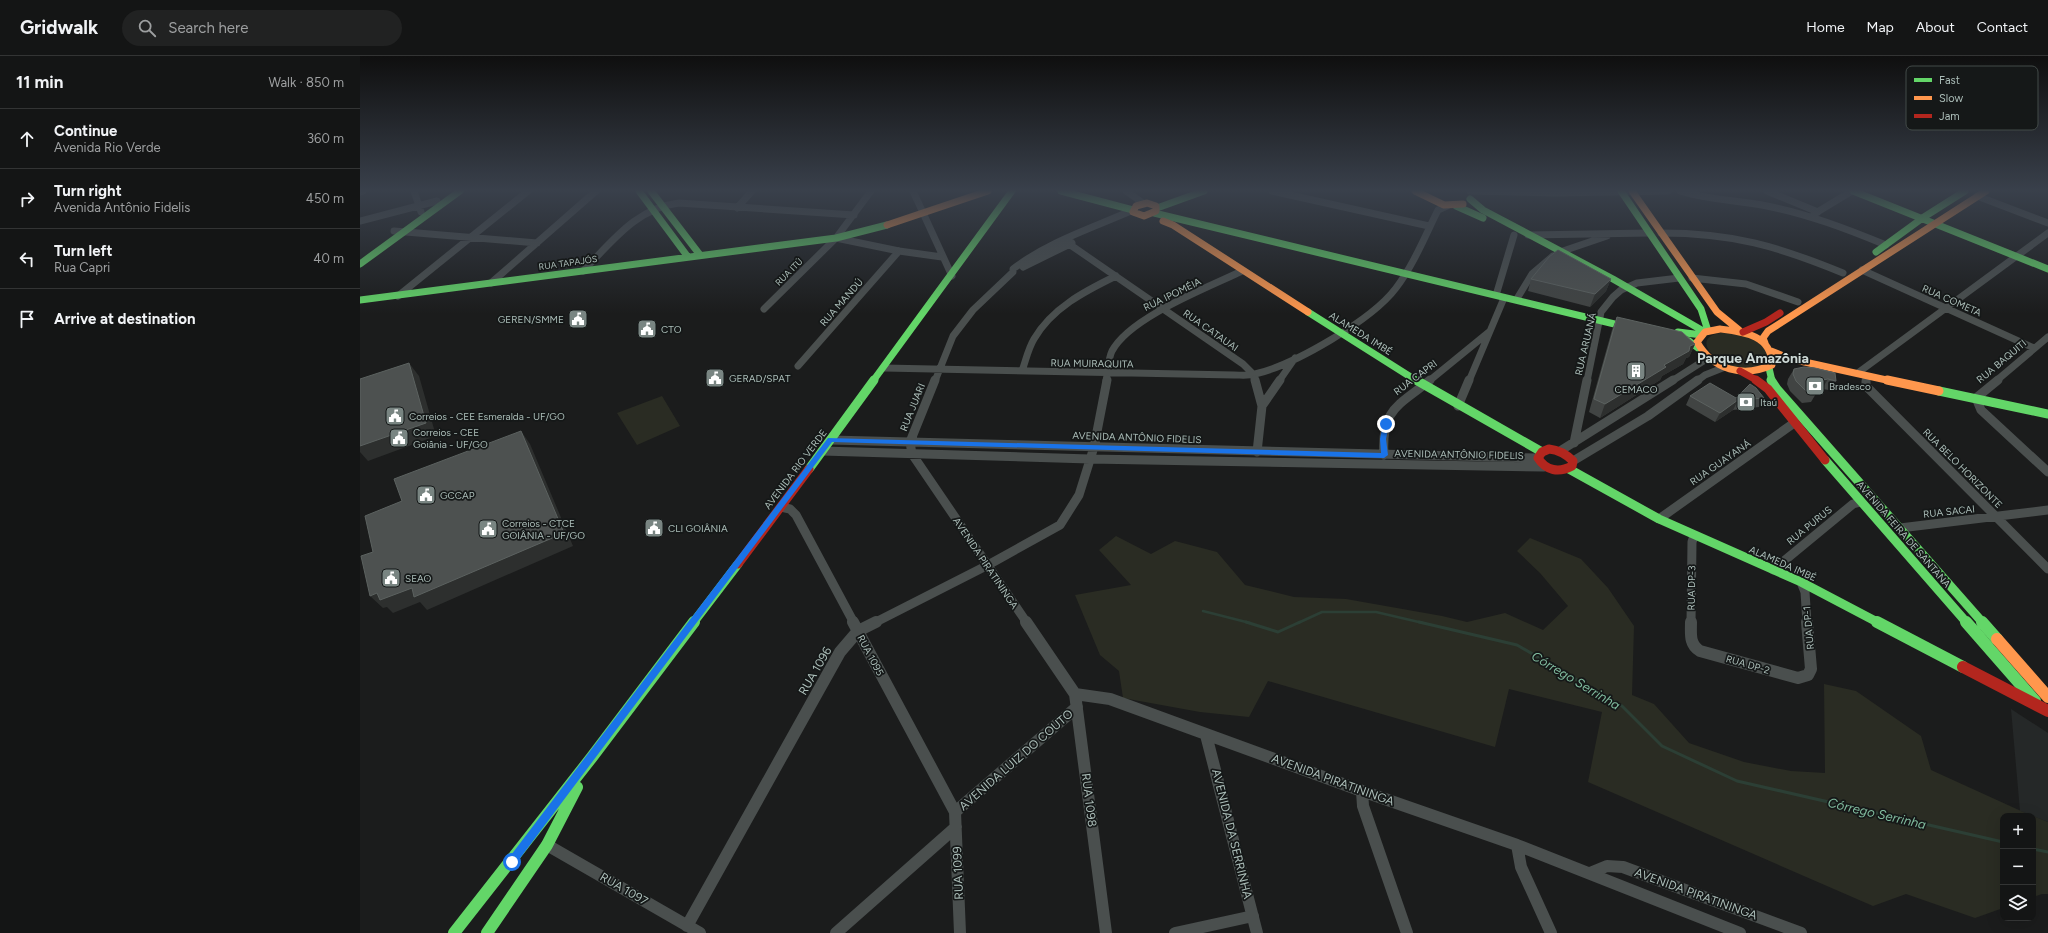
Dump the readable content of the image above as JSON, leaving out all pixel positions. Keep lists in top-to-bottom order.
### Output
{
  "streets": {
    "main road": [
      "RUA TAPAJÓS",
      "ALAMEDA IMBÉ",
      "AVENIDA RIO VERDE",
      "AVENIDA FEIRA DE SANTANA"
    ],
    "street": [
      "RUA ITÚ",
      "RUA IPOMÉIA",
      "RUA COMETA",
      "RUA MANDÚ",
      "RUA CATAUAI",
      "RUA ARUANÁ",
      "RUA BAQUITI",
      "RUA MUIRAQUITA",
      "RUA CAPRI",
      "RUA JUARI",
      "AVENIDA ANTÔNIO FIDELIS",
      "RUA GUAYANÁ",
      "RUA BELO HORIZONTE",
      "RUA SACAI",
      "RUA PURUS",
      "AVENIDA PIRATININGA",
      "RUA DP-3",
      "RUA DP-1",
      "RUA 1095",
      "RUA DP-2",
      "RUA 1096",
      "AVENIDA LUIZ DO COUTO",
      "RUA 1098",
      "AVENIDA DA SERRINHA",
      "RUA 1099",
      "RUA 1097"
    ]
  },
  "crossings": [
    ["RUA TAPAJÓS", "RUA ITÚ"],
    ["RUA IPOMÉIA", "RUA CATAUAI"],
    ["RUA IPOMÉIA", "ALAMEDA IMBÉ"],
    ["RUA IPOMÉIA", "RUA MUIRAQUITA"],
    ["RUA IPOMÉIA", "AVENIDA ANTÔNIO FIDELIS"],
    ["RUA IPOMÉIA", "RUA 1096"],
    ["RUA COMETA", "RUA BAQUITI"],
    ["RUA CATAUAI", "RUA MUIRAQUITA"],
    ["ALAMEDA IMBÉ", "RUA MUIRAQUITA"],
    ["ALAMEDA IMBÉ", "RUA CAPRI"],
    ["ALAMEDA IMBÉ", "AVENIDA ANTÔNIO FIDELIS"],
    ["ALAMEDA IMBÉ", "RUA GUAYANÁ"],
    ["ALAMEDA IMBÉ", "RUA PURUS"],
    ["ALAMEDA IMBÉ", "AVENIDA FEIRA DE SANTANA"],
    ["ALAMEDA IMBÉ", "RUA DP-3"],
    ["ALAMEDA IMBÉ", "RUA DP-1"],
    ["RUA MUIRAQUITA", "RUA JUARI"],
    ["RUA MUIRAQUITA", "AVENIDA RIO VERDE"],
    ["RUA CAPRI", "AVENIDA ANTÔNIO FIDELIS"],
    ["RUA JUARI", "AVENIDA ANTÔNIO FIDELIS"],
    ["RUA JUARI", "AVENIDA PIRATININGA"],
    ["AVENIDA ANTÔNIO FIDELIS", "AVENIDA RIO VERDE"],
    ["AVENIDA ANTÔNIO FIDELIS", "AVENIDA PIRATININGA"],
    ["RUA GUAYANÁ", "AVENIDA FEIRA DE SANTANA"],
    ["RUA BELO HORIZONTE", "RUA SACAI"],
    ["AVENIDA RIO VERDE", "RUA 1095"],
    ["AVENIDA RIO VERDE", "RUA 1097"],
    ["RUA SACAI", "AVENIDA FEIRA DE SANTANA"],
    ["RUA PURUS", "AVENIDA FEIRA DE SANTANA"],
    ["AVENIDA PIRATININGA", "RUA 1096"],
    ["AVENIDA PIRATININGA", "RUA 1098"],
    ["AVENIDA PIRATININGA", "AVENIDA DA SERRINHA"],
    ["RUA DP-3", "RUA DP-2"],
    ["RUA DP-1", "RUA DP-2"],
    ["RUA 1095", "RUA 1096"],
    ["RUA 1095", "AVENIDA LUIZ DO COUTO"],
    ["RUA 1095", "RUA 1099"],
    ["RUA 1096", "RUA 1097"],
    ["AVENIDA LUIZ DO COUTO", "RUA 1098"],
    ["AVENIDA LUIZ DO COUTO", "RUA 1099"]
  ],
  "districts": ["Parque Amazônia"],
  "water": ["Córrego Serrinha"],
  "places": {
    "public building": [
      "GEREN/SMME",
      "CTO",
      "GERAD/SPAT",
      "Correios - CEE Esmeralda - UF/GO",
      "Correios - CEE Goiânia - UF/GO",
      "GCCAP",
      "CLI GOIÂNIA",
      "Correios - CTCE GOIÂNIA - UF/GO",
      "SEAO"
    ],
    "building": ["CEMACO"],
    "bank": ["Bradesco", "Itaú"]
  },
  "legend": ["Fast", "Slow", "Jam"],
  "page": {
    "header": "Gridwalk",
    "search": "Search here",
    "nav": [
      "Home",
      "Map",
      "About",
      "Contact"
    ],
    "heading": ["11 min", "Walk · 850 m"],
    "list": [
      ["Continue", "Avenida Rio Verde", "360 m"],
      ["Turn right", "Avenida Antônio Fidelis", "450 m"],
      ["Turn left", "Rua Capri", "40 m"],
      "Arrive at destination"
    ],
    "map_buttons": ["+", "−"]
  }
}
